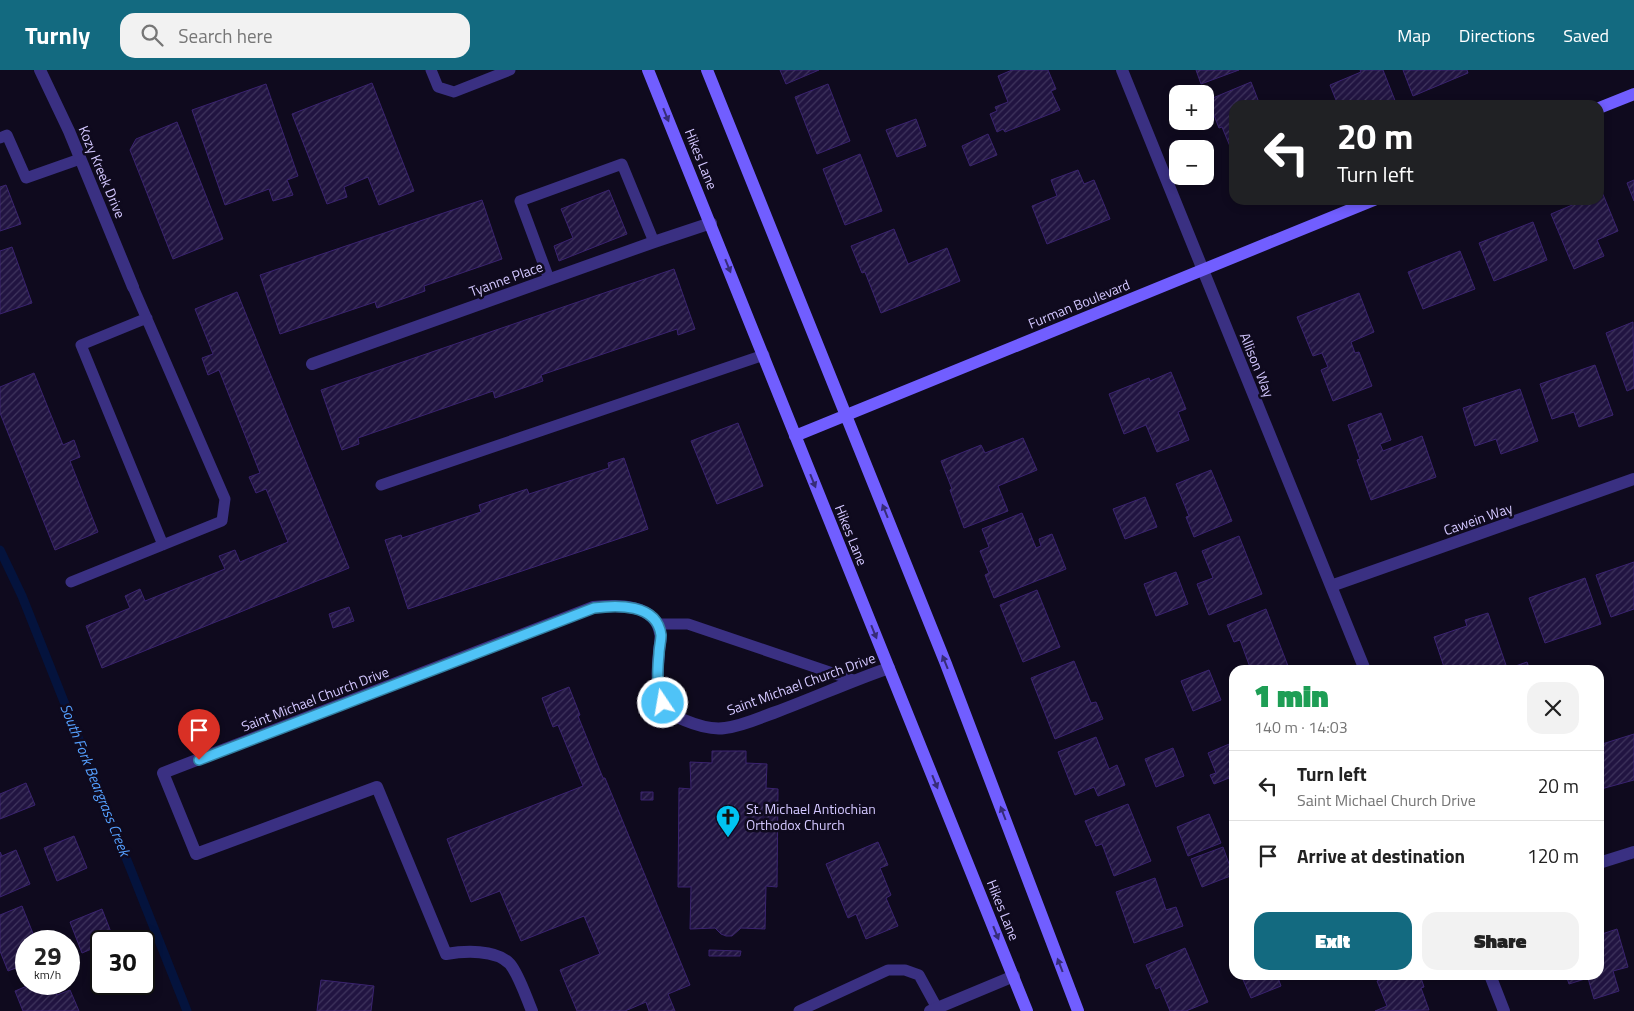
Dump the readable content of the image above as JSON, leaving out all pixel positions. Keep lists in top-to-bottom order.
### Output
{
  "streets": {
    "main road": ["Hikes Lane", "Furman Boulevard"],
    "street": [
      "Kozy Kreek Drive",
      "Tyanne Place",
      "Allison Way",
      "Cawein Way",
      "Saint Michael Church Drive"
    ]
  },
  "crossings": [
    ["Hikes Lane", "Tyanne Place"],
    ["Hikes Lane", "Furman Boulevard"],
    ["Hikes Lane", "Saint Michael Church Drive"],
    ["Furman Boulevard", "Allison Way"],
    ["Allison Way", "Cawein Way"]
  ],
  "water": ["South Fork Beargrass Creek"],
  "places": {
    "church": ["St. Michael Antiochian Orthodox Church"]
  },
  "page": {
    "header": "Turnly",
    "search": "Search here",
    "nav": ["Map", "Directions", "Saved"],
    "map_buttons": ["+", "−"],
    "turn": ["20 m", "Turn left"],
    "heading": ["1 min", "140 m · 14:03"],
    "list": [
      {
        "name": "Turn left",
        "note": "Saint Michael Church Drive",
        "value": "20 m"
      },
      {
        "name": "Arrive at destination",
        "value": "120 m"
      }
    ],
    "buttons": ["Exit", "Share"],
    "speed": "29 km/h",
    "limit": "30"
  }
}
